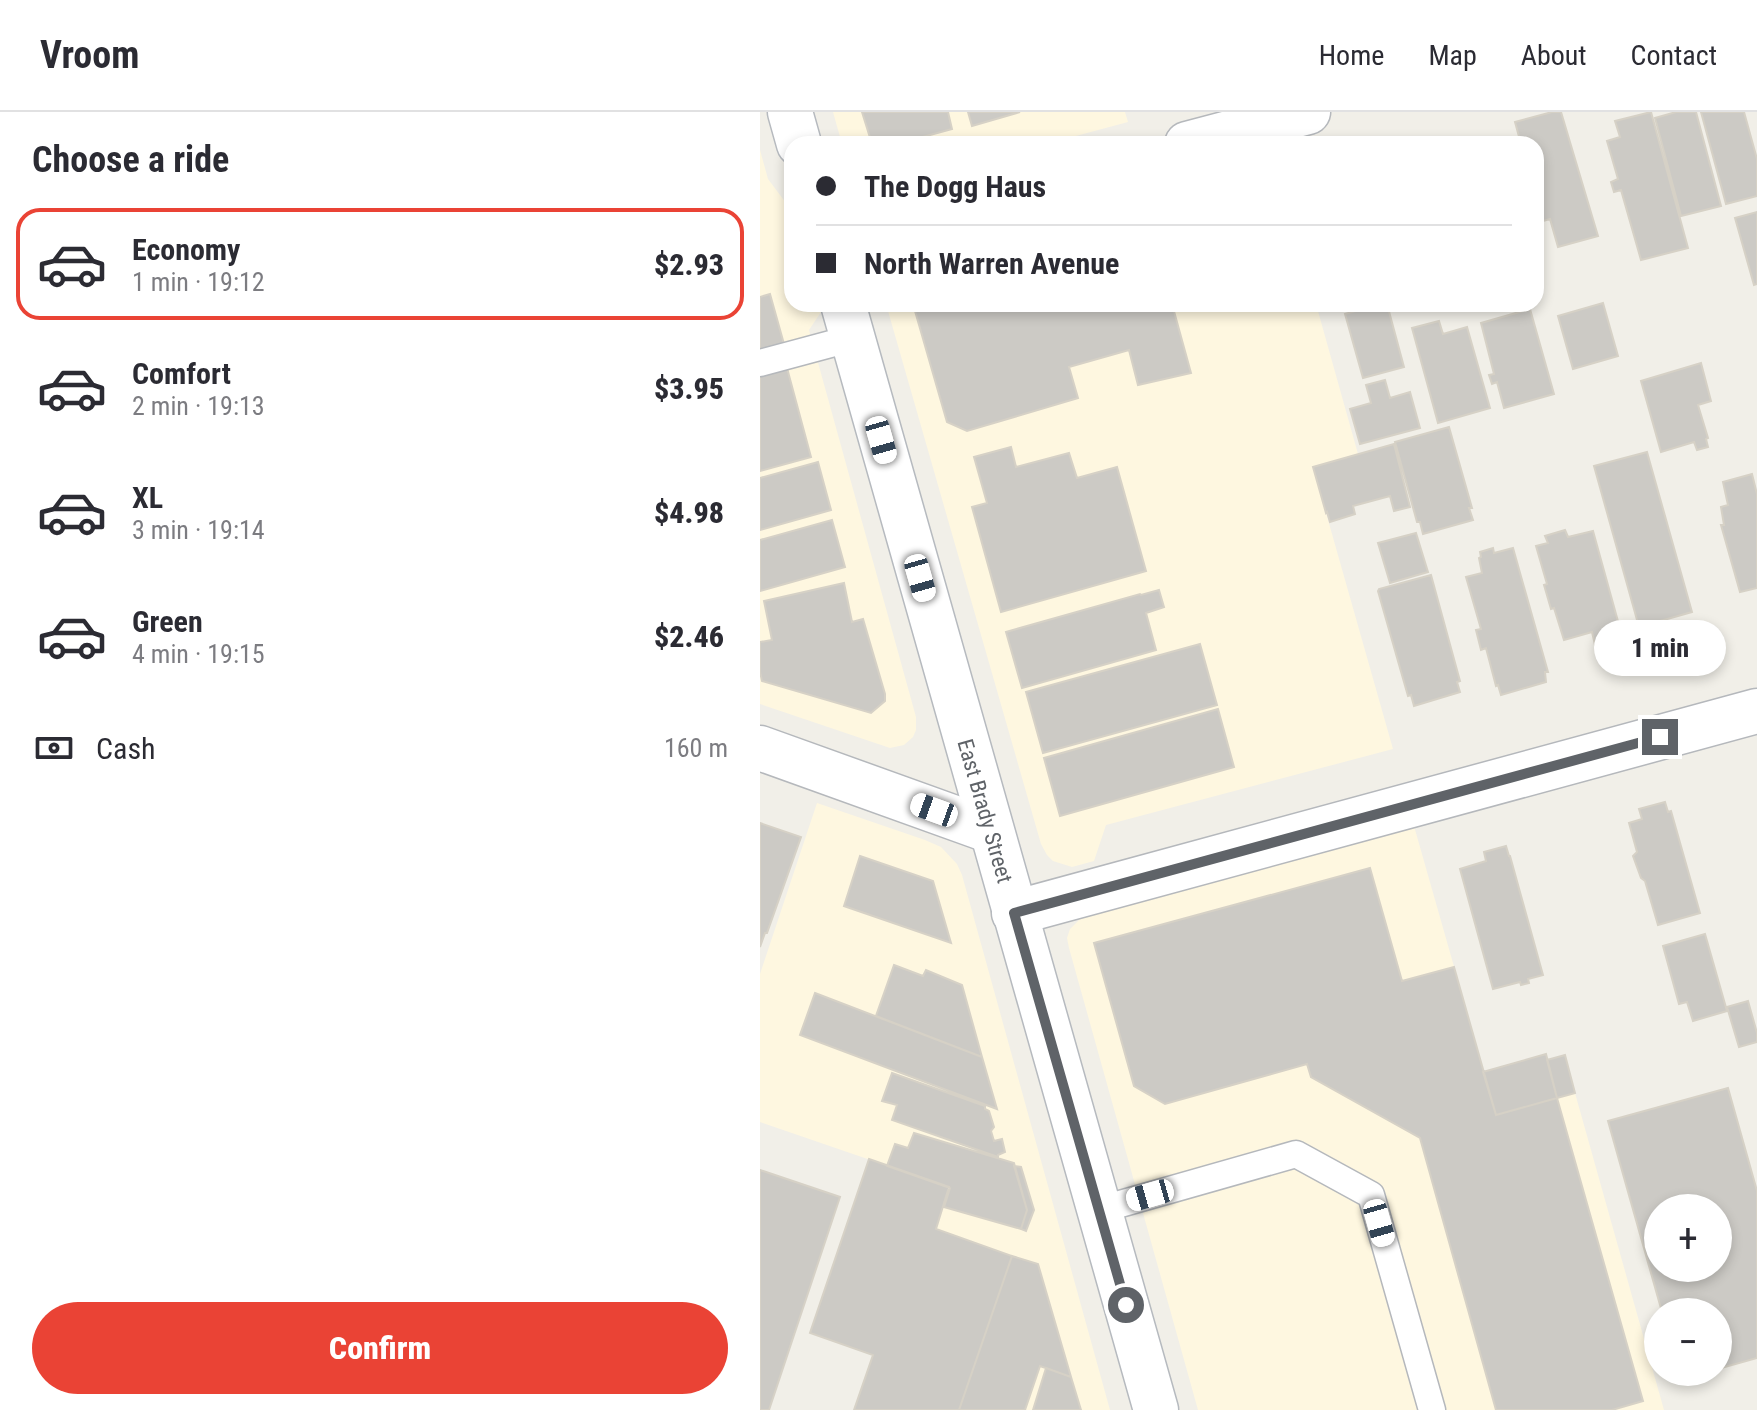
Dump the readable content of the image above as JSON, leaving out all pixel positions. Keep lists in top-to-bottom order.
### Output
{
  "streets": {
    "main road": ["East Brady Street"]
  },
  "page": {
    "header": "Vroom",
    "nav": [
      "Home",
      "Map",
      "About",
      "Contact"
    ],
    "heading": "Choose a ride",
    "banner": ["The Dogg Haus", "North Warren Avenue"],
    "list": [
      {
        "name": "Economy",
        "note": "1 min · 19:12",
        "value": "$2.93"
      },
      {
        "name": "Comfort",
        "note": "2 min · 19:13",
        "value": "$3.95"
      },
      {
        "name": "XL",
        "note": "3 min · 19:14",
        "value": "$4.98"
      },
      {
        "name": "Green",
        "note": "4 min · 19:15",
        "value": "$2.46"
      }
    ],
    "bubble": "1 min",
    "pay": ["Cash", "160 m"],
    "map_buttons": ["+", "−"],
    "buttons": "Confirm"
  }
}
